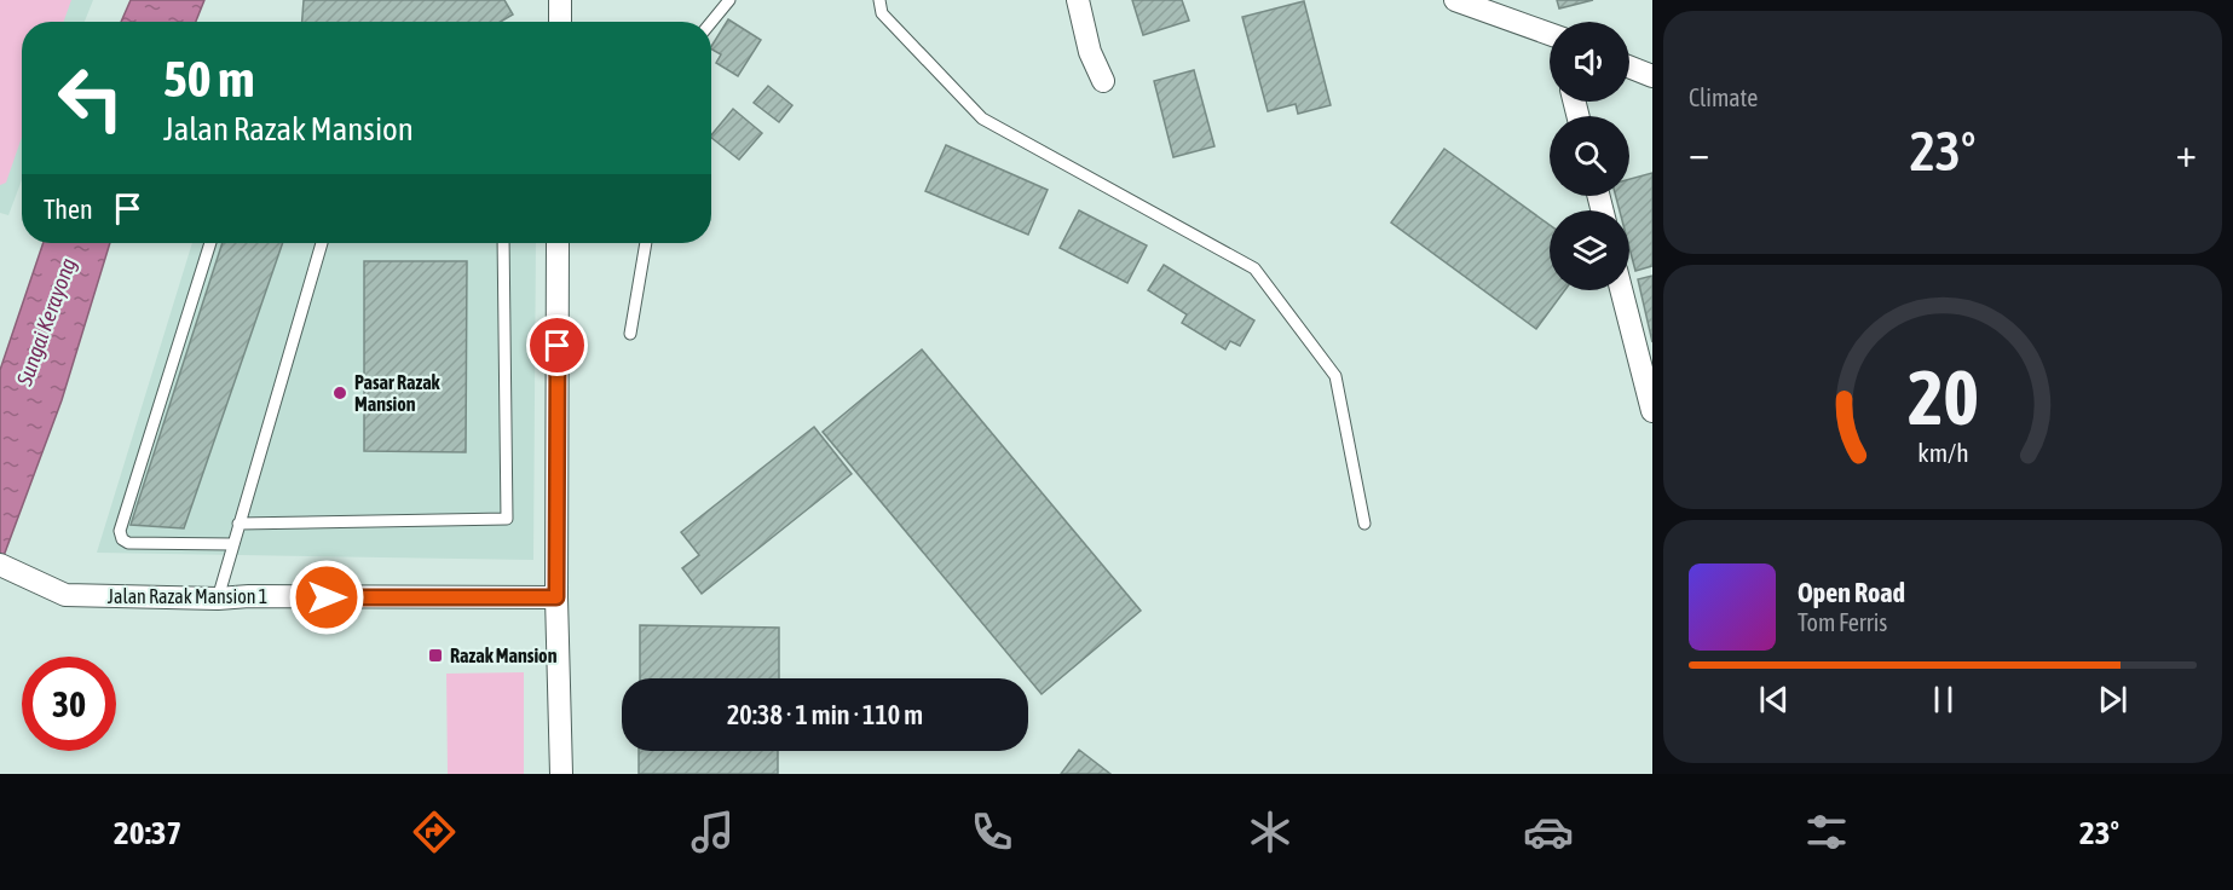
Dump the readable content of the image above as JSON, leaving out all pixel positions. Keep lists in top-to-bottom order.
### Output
{
  "streets": {
    "street": ["Jalan Razak Mansion 1"]
  },
  "water": ["Sungai Kerayong"],
  "places": {
    "other": ["Pasar Razak Mansion"],
    "transit": ["Razak Mansion"]
  },
  "page": {
    "tile": "Climate",
    "turn": ["50 m", "Jalan Razak Mansion"],
    "heat": ["−", "23°", "+"],
    "then": "Then",
    "song": ["Open Road", "Tom Ferris"],
    "limit": "30",
    "trip": "20:38 · 1 min · 110 m",
    "tabs": ["20:37", "23°"],
    "gauge": ["20", "km/h"]
  }
}
